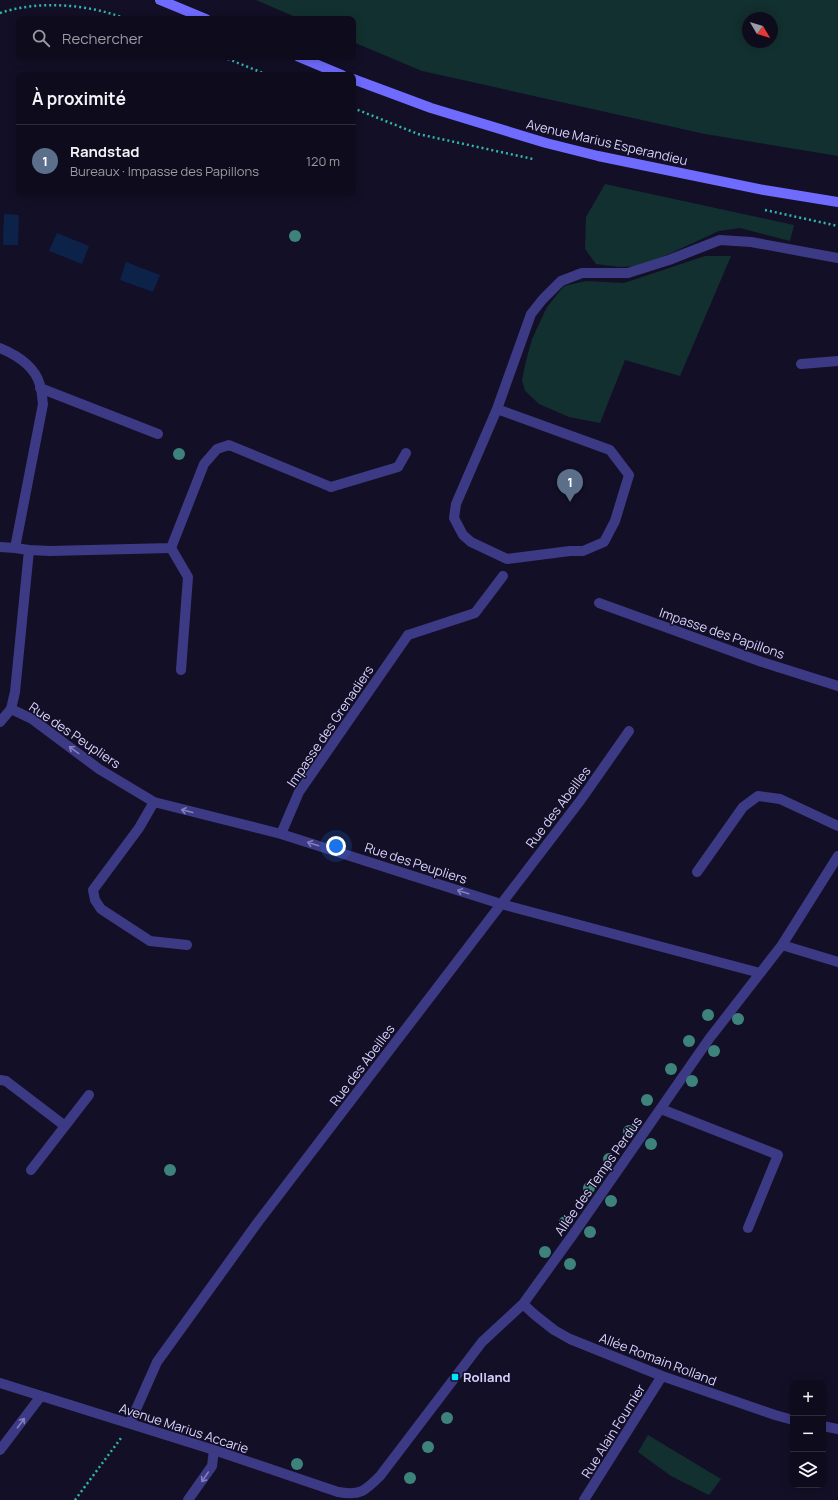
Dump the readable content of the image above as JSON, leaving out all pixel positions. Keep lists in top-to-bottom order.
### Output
{
  "streets": {
    "main road": ["Avenue Marius Esperandieu"],
    "street": [
      "Impasse des Papillons",
      "Impasse des Grenadiers",
      "Rue des Peupliers",
      "Rue des Abeilles",
      "Allée des Temps Perdus",
      "Allée Romain Rolland",
      "Avenue Marius Accarie",
      "Rue Alain Fournier"
    ]
  },
  "crossings": [
    ["Impasse des Grenadiers", "Rue des Peupliers"],
    ["Rue des Peupliers", "Rue des Abeilles"],
    ["Rue des Peupliers", "Allée des Temps Perdus"],
    ["Rue des Abeilles", "Avenue Marius Accarie"],
    ["Allée des Temps Perdus", "Allée Romain Rolland"],
    ["Allée des Temps Perdus", "Avenue Marius Accarie"],
    ["Allée Romain Rolland", "Rue Alain Fournier"]
  ],
  "one_way": ["Rue des Peupliers"],
  "places": {
    "transit": ["Rolland"]
  },
  "north": "bottom right",
  "page": {
    "search": "Rechercher",
    "heading": "À proximité",
    "list": [
      {
        "mark": "1",
        "name": "Randstad",
        "note": "Bureaux · Impasse des Papillons",
        "value": "120 m"
      }
    ],
    "pins": "1",
    "map_buttons": ["+", "−"]
  }
}
